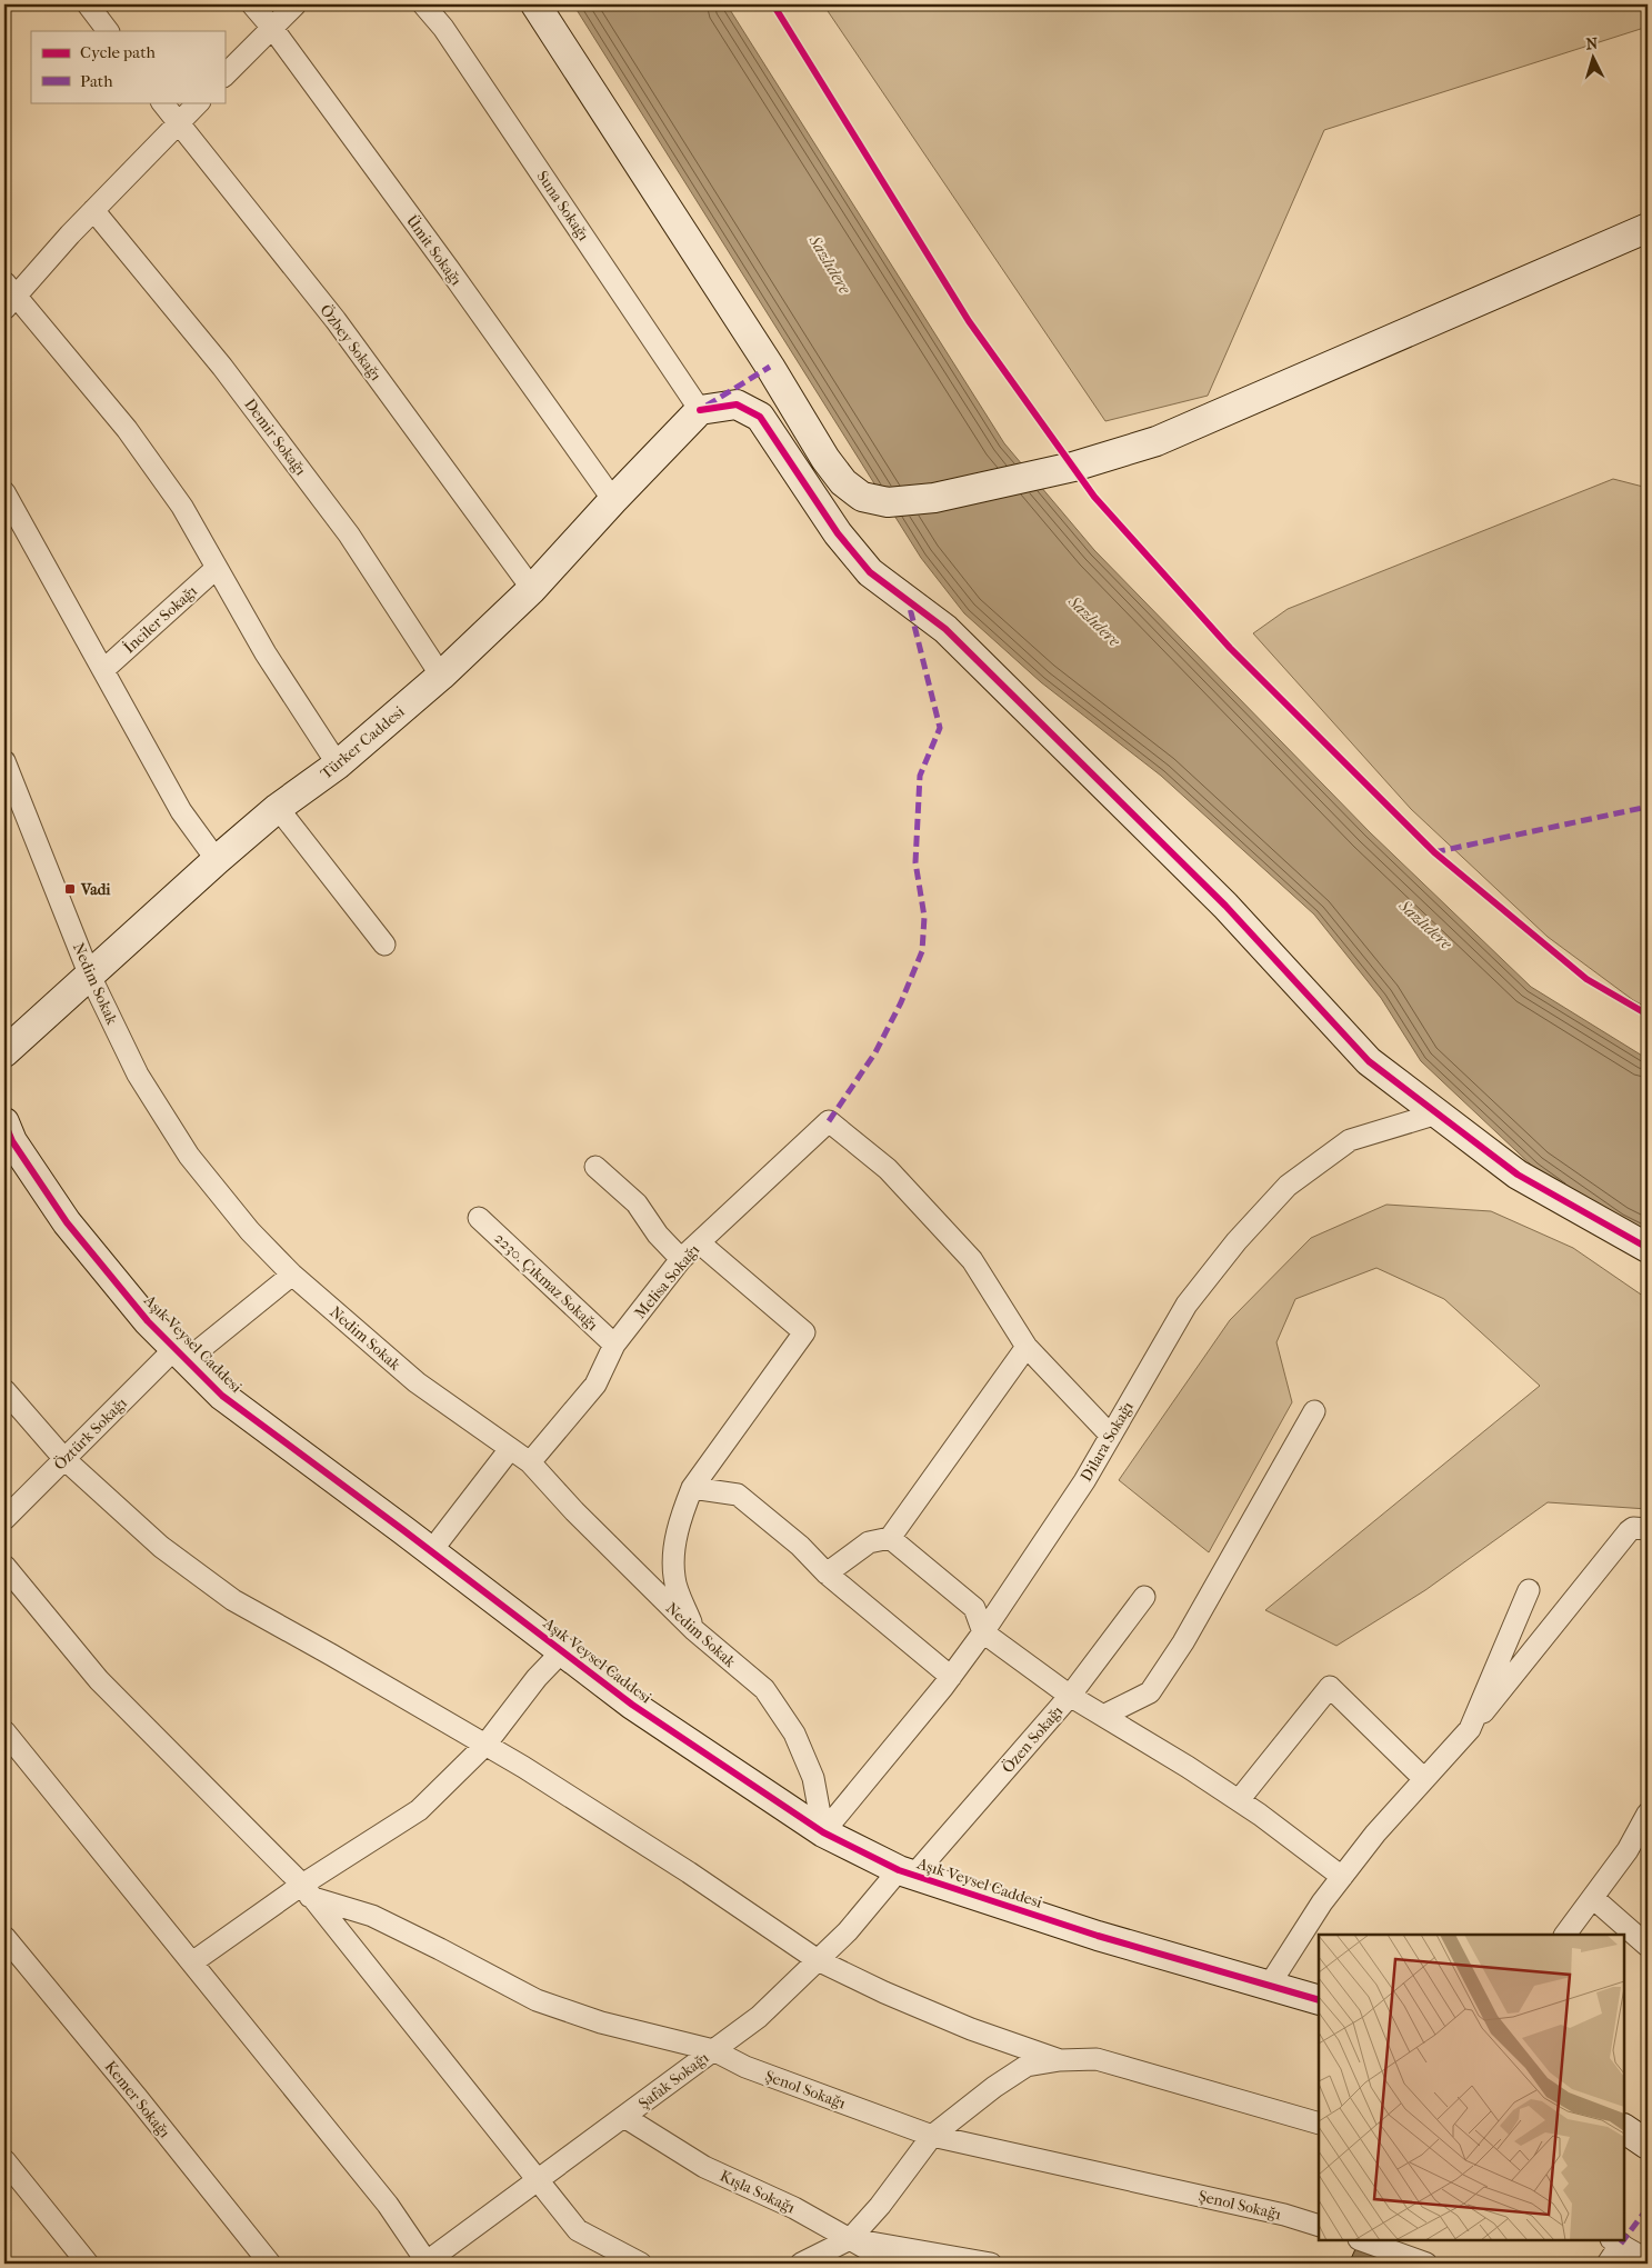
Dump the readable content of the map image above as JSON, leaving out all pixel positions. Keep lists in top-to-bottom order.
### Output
{
  "streets": {
    "street": [
      "Suna Sokağı",
      "Ümit Sokağı",
      "Özbey Sokağı",
      "Demir Sokağı",
      "İnciler Sokağı",
      "Türker Caddesi",
      "Nedim Sokak",
      "2230. Çıkmaz Sokağı",
      "Melisa Sokağı",
      "Aşık Veysel Caddesi",
      "Öztürk Sokağı",
      "Dilara Sokağı",
      "Özen Sokağı",
      "Şafak Sokağı",
      "Şenol Sokağı",
      "Kemer Sokağı",
      "Kışla Sokağı"
    ]
  },
  "crossings": [
    ["Suna Sokağı", "Türker Caddesi"],
    ["Ümit Sokağı", "Türker Caddesi"],
    ["Özbey Sokağı", "Türker Caddesi"],
    ["Demir Sokağı", "Türker Caddesi"],
    ["Türker Caddesi", "Nedim Sokak"],
    ["Nedim Sokak", "Melisa Sokağı"],
    ["Nedim Sokak", "Aşık Veysel Caddesi"],
    ["Nedim Sokak", "Öztürk Sokağı"],
    ["Nedim Sokak", "Dilara Sokağı"],
    ["2230. Çıkmaz Sokağı", "Melisa Sokağı"],
    ["Aşık Veysel Caddesi", "Öztürk Sokağı"],
    ["Aşık Veysel Caddesi", "Dilara Sokağı"],
    ["Aşık Veysel Caddesi", "Özen Sokağı"],
    ["Aşık Veysel Caddesi", "Şafak Sokağı"],
    ["Özen Sokağı", "Şafak Sokağı"],
    ["Şafak Sokağı", "Şenol Sokağı"],
    ["Şafak Sokağı", "Kışla Sokağı"]
  ],
  "water": ["Sazlıdere"],
  "places": {
    "transit": ["Vadi"]
  },
  "legend": ["Cycle path", "Path"],
  "north": "top"
}
